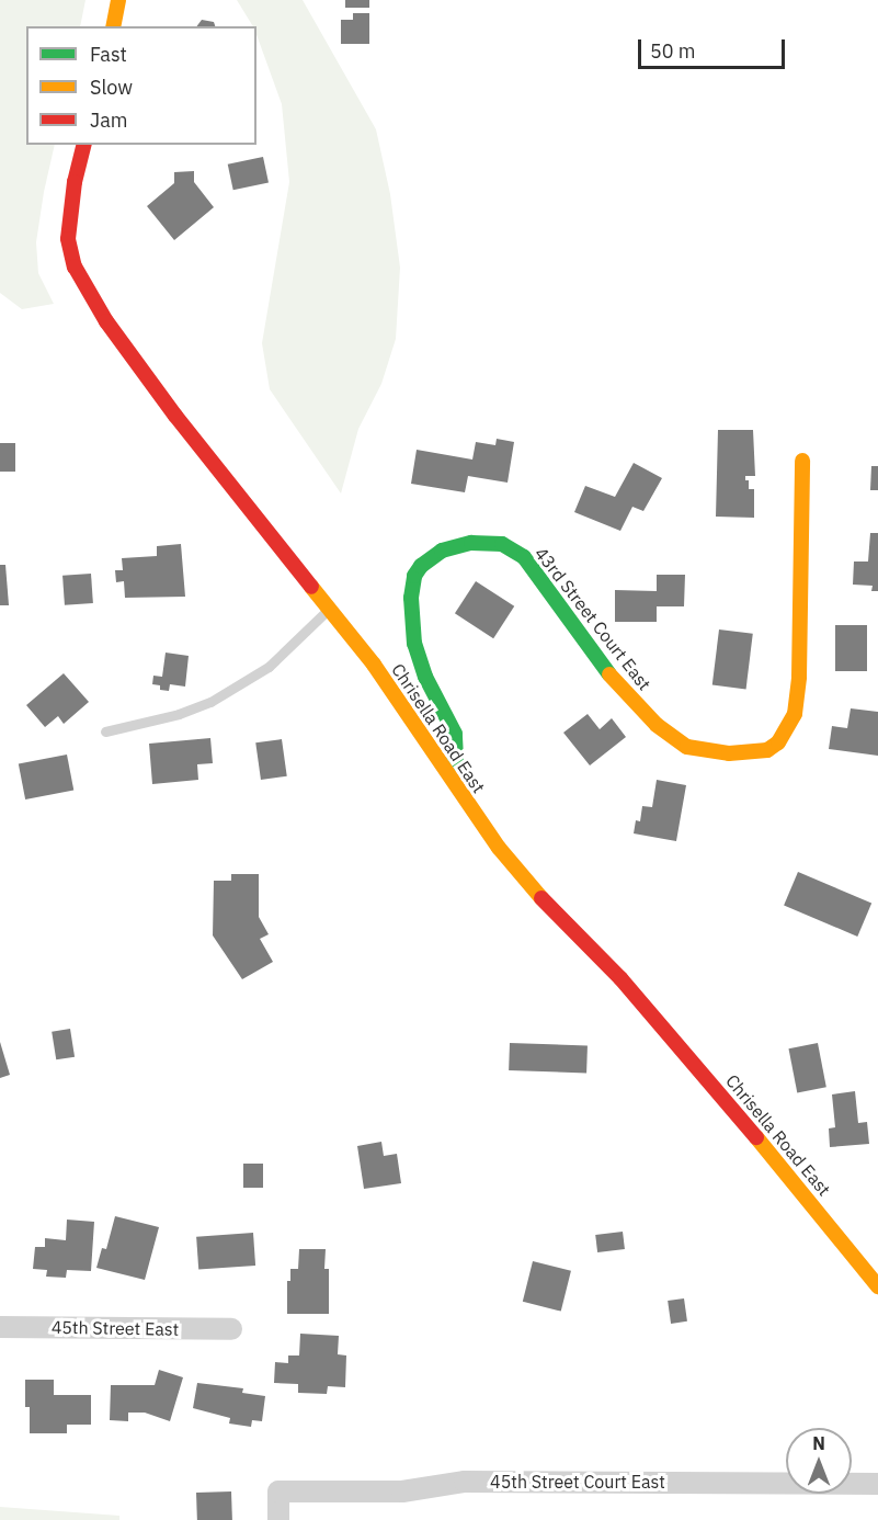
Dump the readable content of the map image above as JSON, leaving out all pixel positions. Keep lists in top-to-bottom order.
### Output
{
  "streets": {
    "street": [
      "43rd Street Court East",
      "Chrisella Road East",
      "45th Street East",
      "45th Street Court East"
    ]
  },
  "crossings": [
    ["43rd Street Court East", "Chrisella Road East"]
  ],
  "legend": ["Fast", "Slow", "Jam"],
  "scale_bar": "50 m",
  "north": "top"
}
